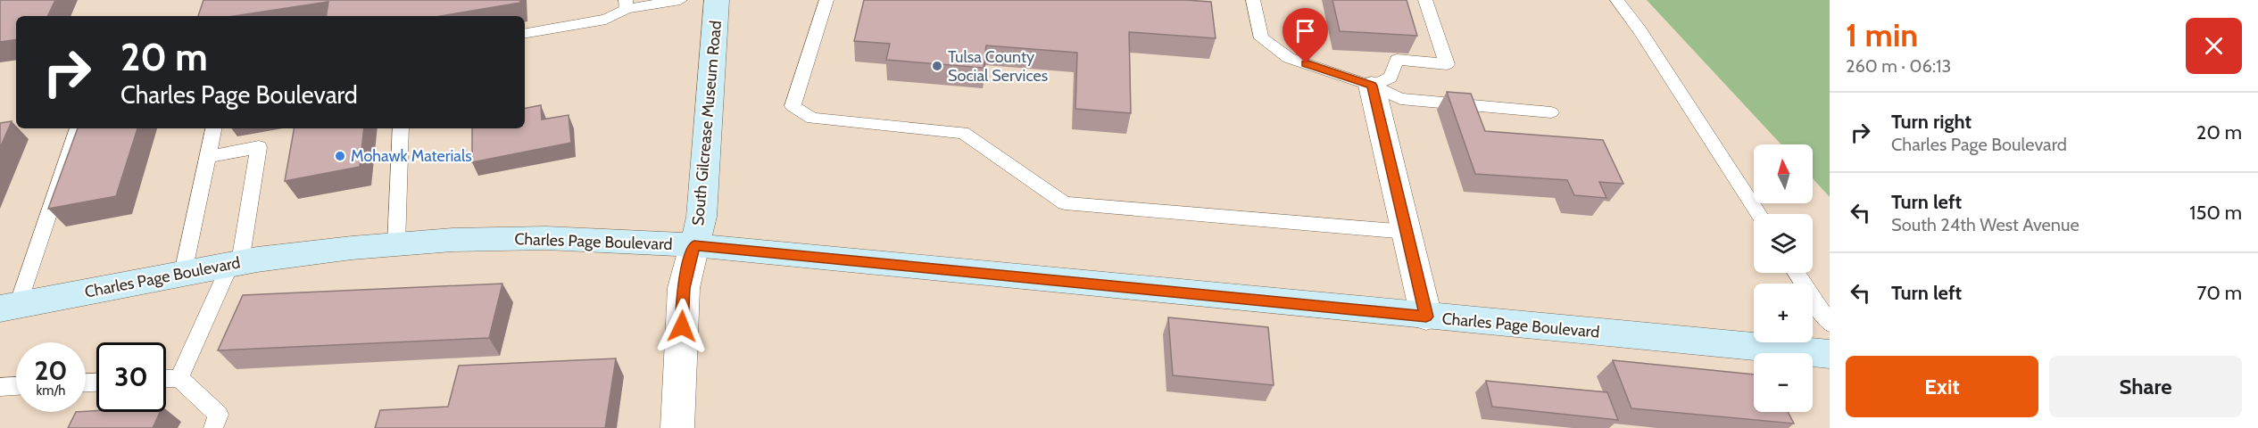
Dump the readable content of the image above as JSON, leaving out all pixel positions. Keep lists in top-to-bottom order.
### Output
{
  "streets": {
    "main road": ["South Gilcrease Museum Road", "Charles Page Boulevard"]
  },
  "crossings": [
    ["South Gilcrease Museum Road", "Charles Page Boulevard"]
  ],
  "places": ["Tulsa County Social Services", "Mohawk Materials"],
  "north": "top",
  "page": {
    "heading": ["1 min", "260 m · 06:13"],
    "turn": ["20 m", "Charles Page Boulevard"],
    "list": [
      {
        "name": "Turn right",
        "note": "Charles Page Boulevard",
        "value": "20 m"
      },
      {
        "name": "Turn left",
        "note": "South 24th West Avenue",
        "value": "150 m"
      },
      {
        "name": "Turn left",
        "value": "70 m"
      }
    ],
    "map_buttons": ["+", "−"],
    "speed": "20 km/h",
    "limit": "30",
    "buttons": ["Exit", "Share"]
  }
}
